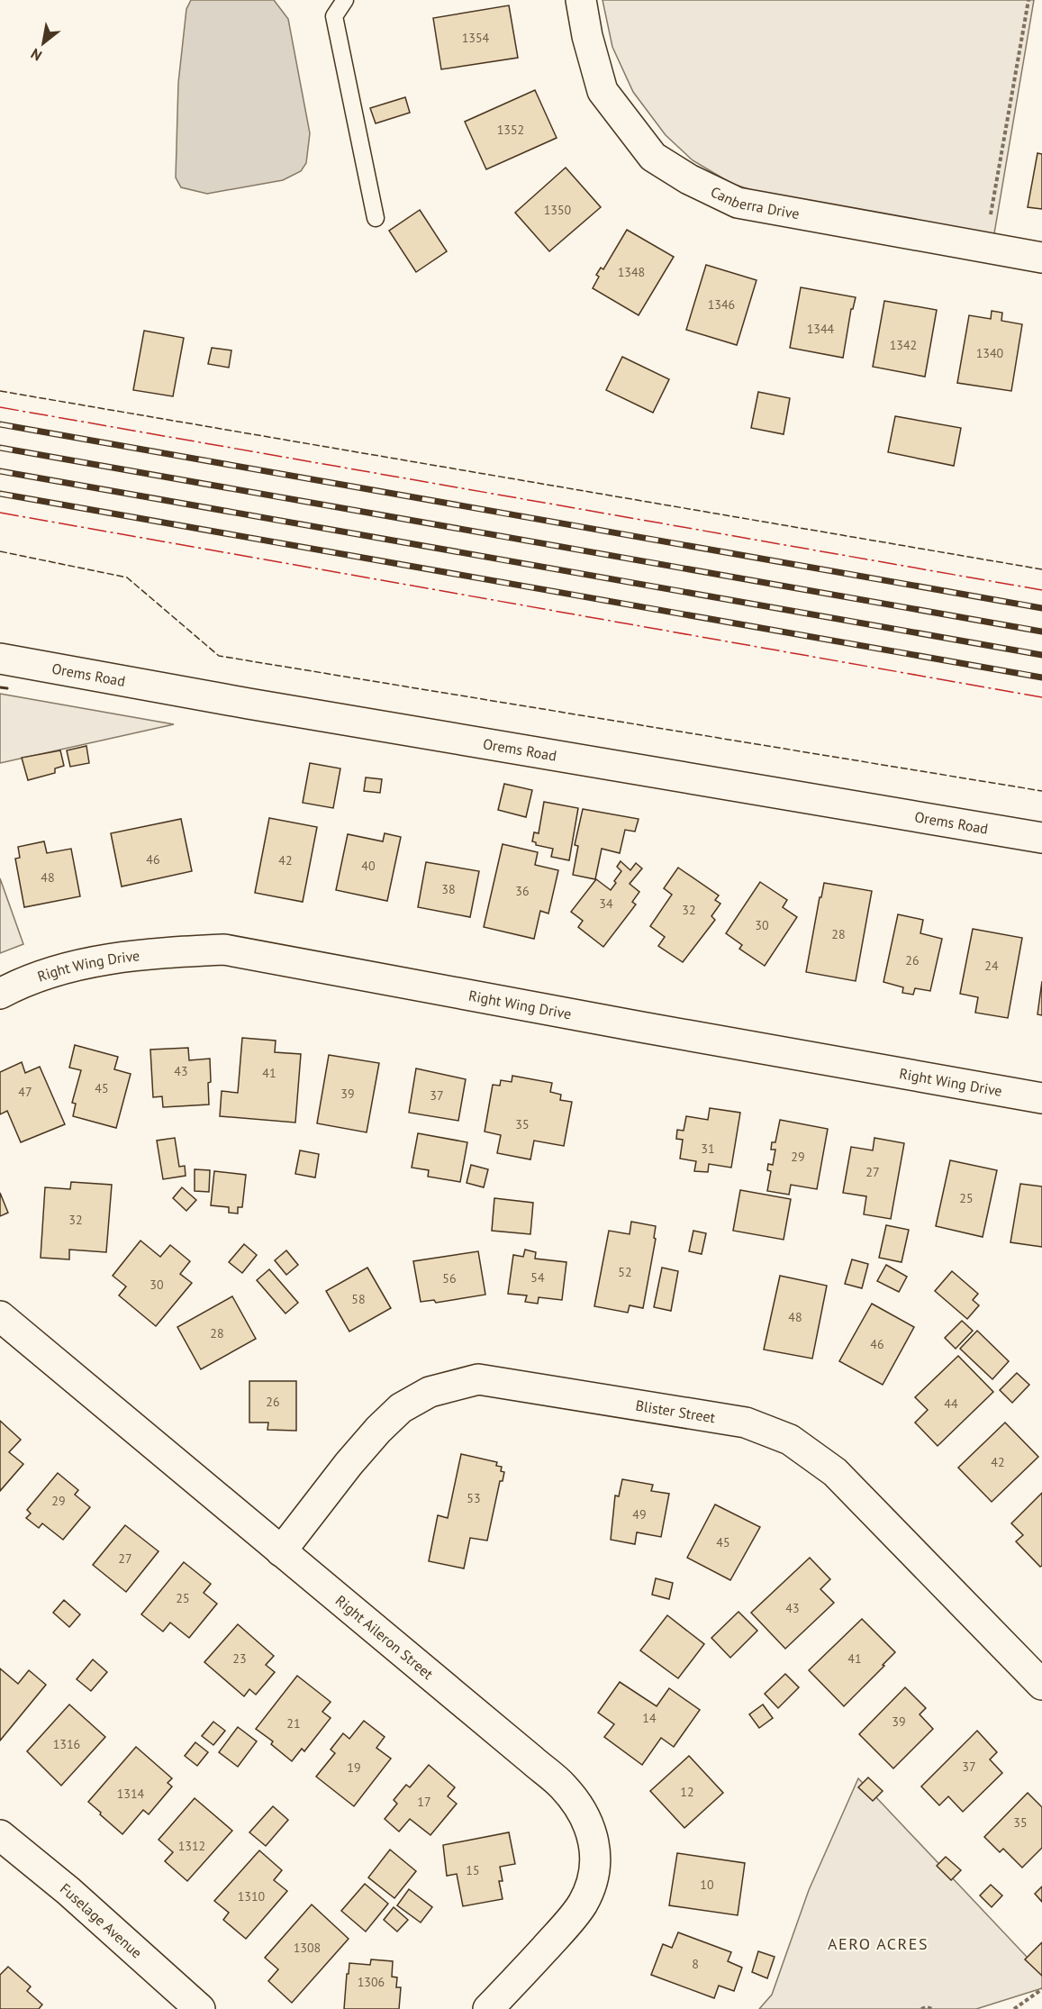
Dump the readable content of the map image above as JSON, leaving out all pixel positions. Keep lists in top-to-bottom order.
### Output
{
  "streets": {
    "street": [
      "Canberra Drive",
      "Orems Road",
      "Right Wing Drive",
      "Blister Street",
      "Right Aileron Street",
      "Fuselage Avenue"
    ]
  },
  "crossings": [
    ["Blister Street", "Right Aileron Street"]
  ],
  "districts": ["AERO ACRES"],
  "house_numbers": [
    "1354",
    "1352",
    "1350",
    "1348",
    "1346",
    "1344",
    "1342",
    "1340",
    "46",
    "42",
    "40",
    "48",
    "38",
    "36",
    "34",
    "32",
    "30",
    "28",
    "26",
    "24",
    "43",
    "41",
    "45",
    "47",
    "39",
    "37",
    "35",
    "31",
    "29",
    "27",
    "25",
    "32",
    "52",
    "54",
    "56",
    "30",
    "58",
    "48",
    "28",
    "46",
    "26",
    "44",
    "42",
    "53",
    "29",
    "49",
    "45",
    "27",
    "25",
    "43",
    "23",
    "41",
    "14",
    "39",
    "21",
    "1316",
    "37",
    "19",
    "12",
    "1314",
    "17",
    "35",
    "1312",
    "15",
    "10",
    "1310",
    "1308",
    "8",
    "1306"
  ],
  "north": "bottom left"
}
